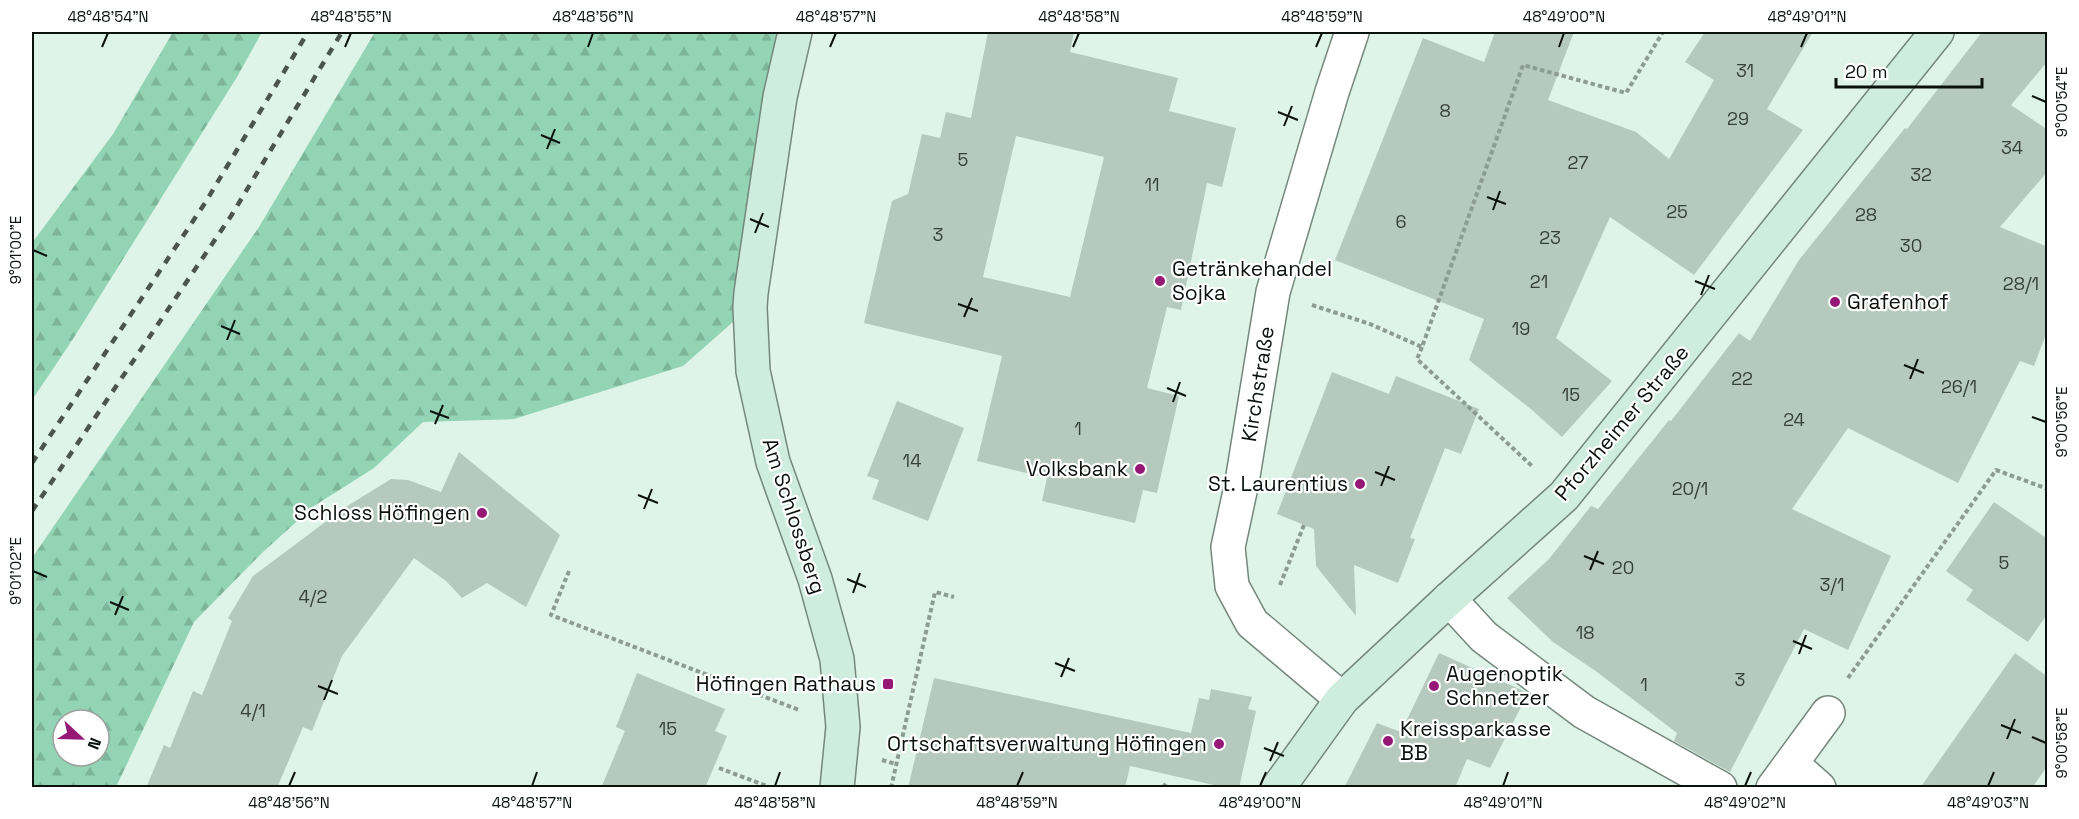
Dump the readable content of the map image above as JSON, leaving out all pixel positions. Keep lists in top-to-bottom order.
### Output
{
  "streets": {
    "street": ["Kirchstraße", "Pforzheimer Straße", "Am Schlossberg"]
  },
  "crossings": [
    ["Kirchstraße", "Pforzheimer Straße"]
  ],
  "places": {
    "other": [
      "Getränkehandel Sojka",
      "Grafenhof",
      "Volksbank",
      "St. Laurentius",
      "Schloss Höfingen",
      "Augenoptik Schnetzer",
      "Kreissparkasse BB",
      "Ortschaftsverwaltung Höfingen"
    ],
    "transit": ["Höfingen Rathaus"]
  },
  "house_numbers": [
    "31",
    "8",
    "29",
    "34",
    "5",
    "27",
    "32",
    "11",
    "25",
    "28",
    "6",
    "3",
    "23",
    "30",
    "21",
    "28/1",
    "19",
    "22",
    "26/1",
    "15",
    "24",
    "1",
    "14",
    "20/1",
    "5",
    "20",
    "3/1",
    "4/2",
    "18",
    "3",
    "1",
    "4/1",
    "15"
  ],
  "scale_bar": "20 m",
  "north": "right",
  "coordinates": [
    "48°48'54\"N",
    "48°48'55\"N",
    "48°48'56\"N",
    "48°48'57\"N",
    "48°48'58\"N",
    "48°48'59\"N",
    "48°49'00\"N",
    "48°49'01\"N",
    "9°00'54\"E",
    "9°01'00\"E",
    "9°00'56\"E",
    "9°01'02\"E",
    "9°00'58\"E",
    "48°49'02\"N",
    "48°49'03\"N"
  ]
}
